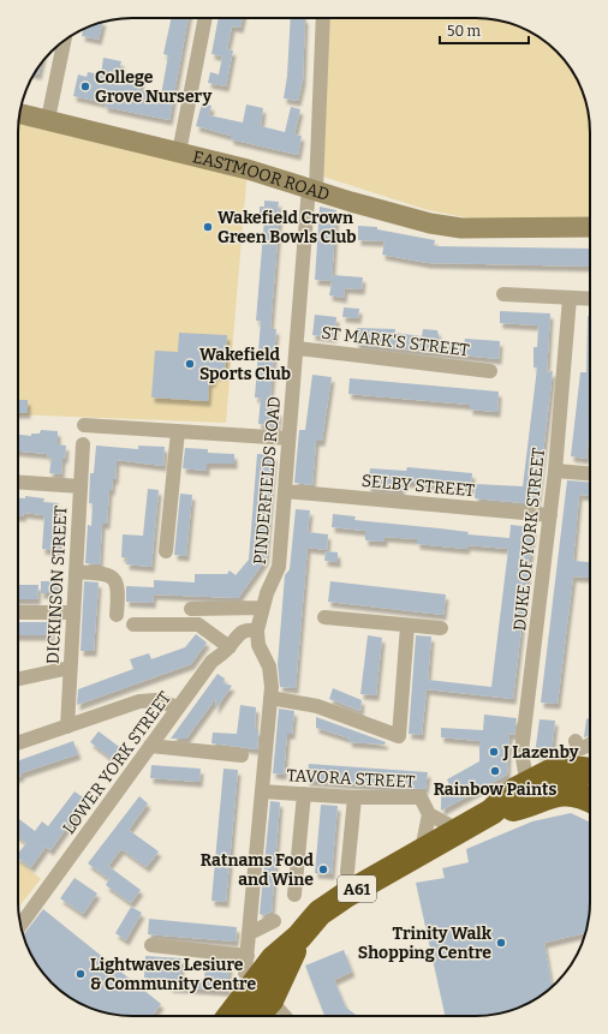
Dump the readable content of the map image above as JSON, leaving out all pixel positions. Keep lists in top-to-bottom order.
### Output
{
  "streets": {
    "highway": ["A61"],
    "street": [
      "EASTMOOR ROAD",
      "ST MARK'S STREET",
      "PINDERFIELDS ROAD",
      "SELBY STREET",
      "DUKE OF YORK STREET",
      "DICKINSON STREET",
      "LOWER YORK STREET",
      "TAVORA STREET"
    ]
  },
  "crossings": [
    ["EASTMOOR ROAD", "PINDERFIELDS ROAD"],
    ["ST MARK'S STREET", "PINDERFIELDS ROAD"],
    ["PINDERFIELDS ROAD", "SELBY STREET"],
    ["PINDERFIELDS ROAD", "LOWER YORK STREET"],
    ["PINDERFIELDS ROAD", "TAVORA STREET"],
    ["PINDERFIELDS ROAD", "A61"],
    ["SELBY STREET", "DUKE OF YORK STREET"],
    ["DUKE OF YORK STREET", "A61"],
    ["TAVORA STREET", "A61"]
  ],
  "places": [
    "College Grove Nursery",
    "Wakefield Crown Green Bowls Club",
    "Wakefield Sports Club",
    "J Lazenby",
    "Rainbow Paints",
    "Ratnams Food and Wine",
    "Trinity Walk Shopping Centre",
    "Lightwaves Lesiure & Community Centre"
  ],
  "scale_bar": "50 m"
}
